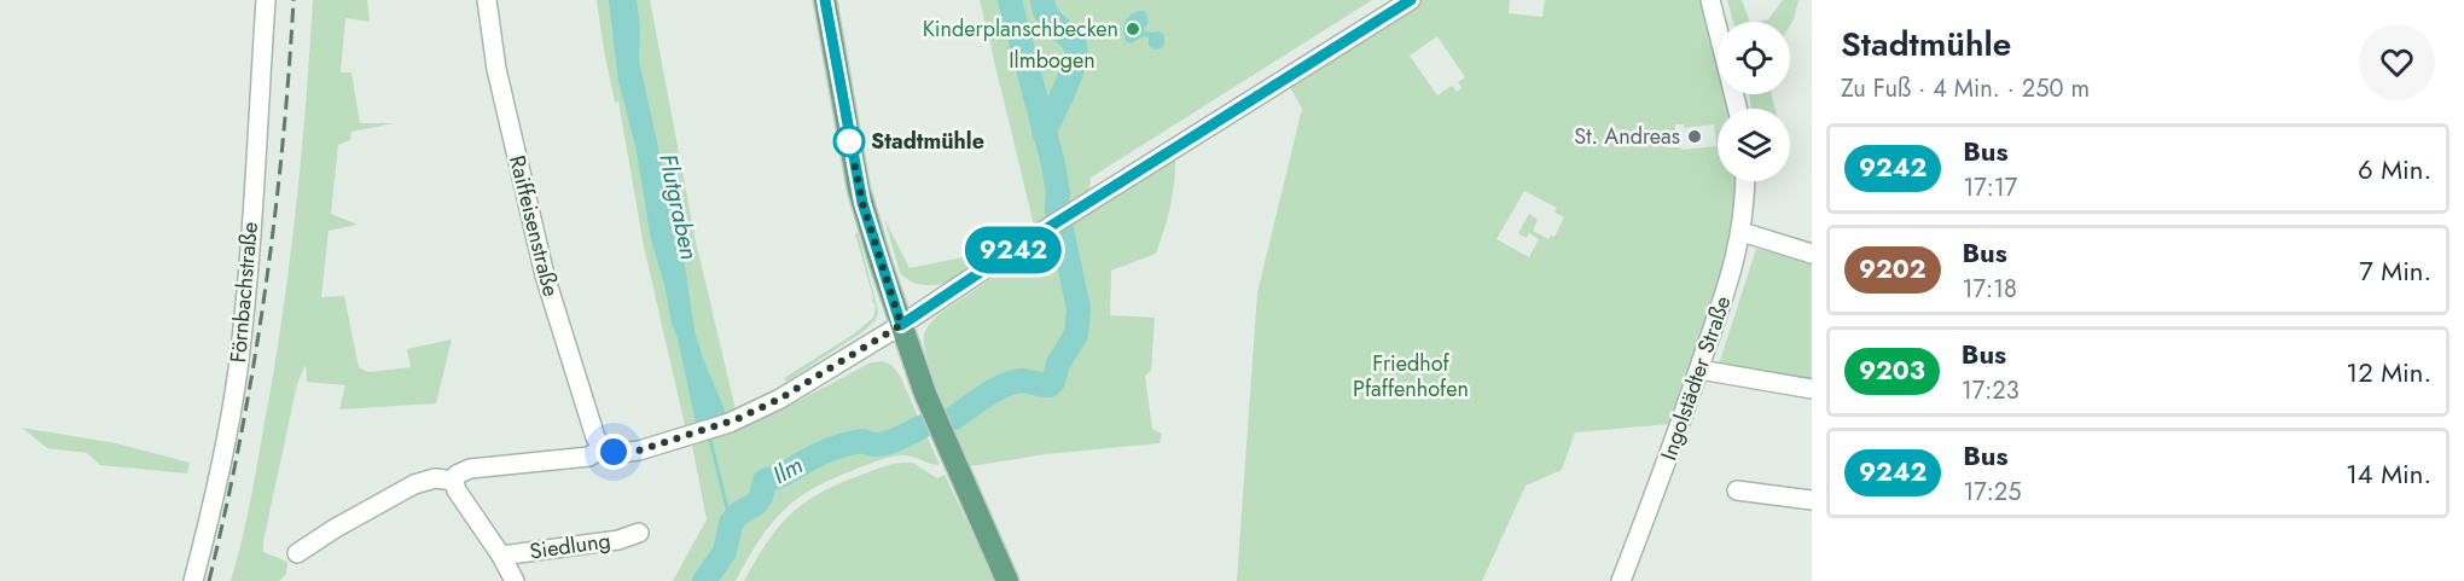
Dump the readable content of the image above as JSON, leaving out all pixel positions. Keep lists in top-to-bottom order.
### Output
{
  "streets": {
    "street": [
      "Raiffeisenstraße",
      "Förnbachstraße",
      "Ingolstädter Straße",
      "Siedlung"
    ]
  },
  "water": ["Flutgraben", "Ilm"],
  "parks": ["Ilmbogen", "Friedhof Pfaffenhofen"],
  "places": ["Kinderplanschbecken", "St. Andreas", "Stadtmühle"],
  "lines": ["bus line 9242"],
  "page": {
    "on_map": "9242",
    "heading": ["Stadtmühle", "Zu Fuß · 4 Min. · 250 m"],
    "list": [
      {
        "mark": "9242",
        "name": "Bus",
        "note": "17:17",
        "value": "6 Min."
      },
      {
        "mark": "9202",
        "name": "Bus",
        "note": "17:18",
        "value": "7 Min."
      },
      {
        "mark": "9203",
        "name": "Bus",
        "note": "17:23",
        "value": "12 Min."
      },
      {
        "mark": "9242",
        "name": "Bus",
        "note": "17:25",
        "value": "14 Min."
      }
    ]
  }
}
